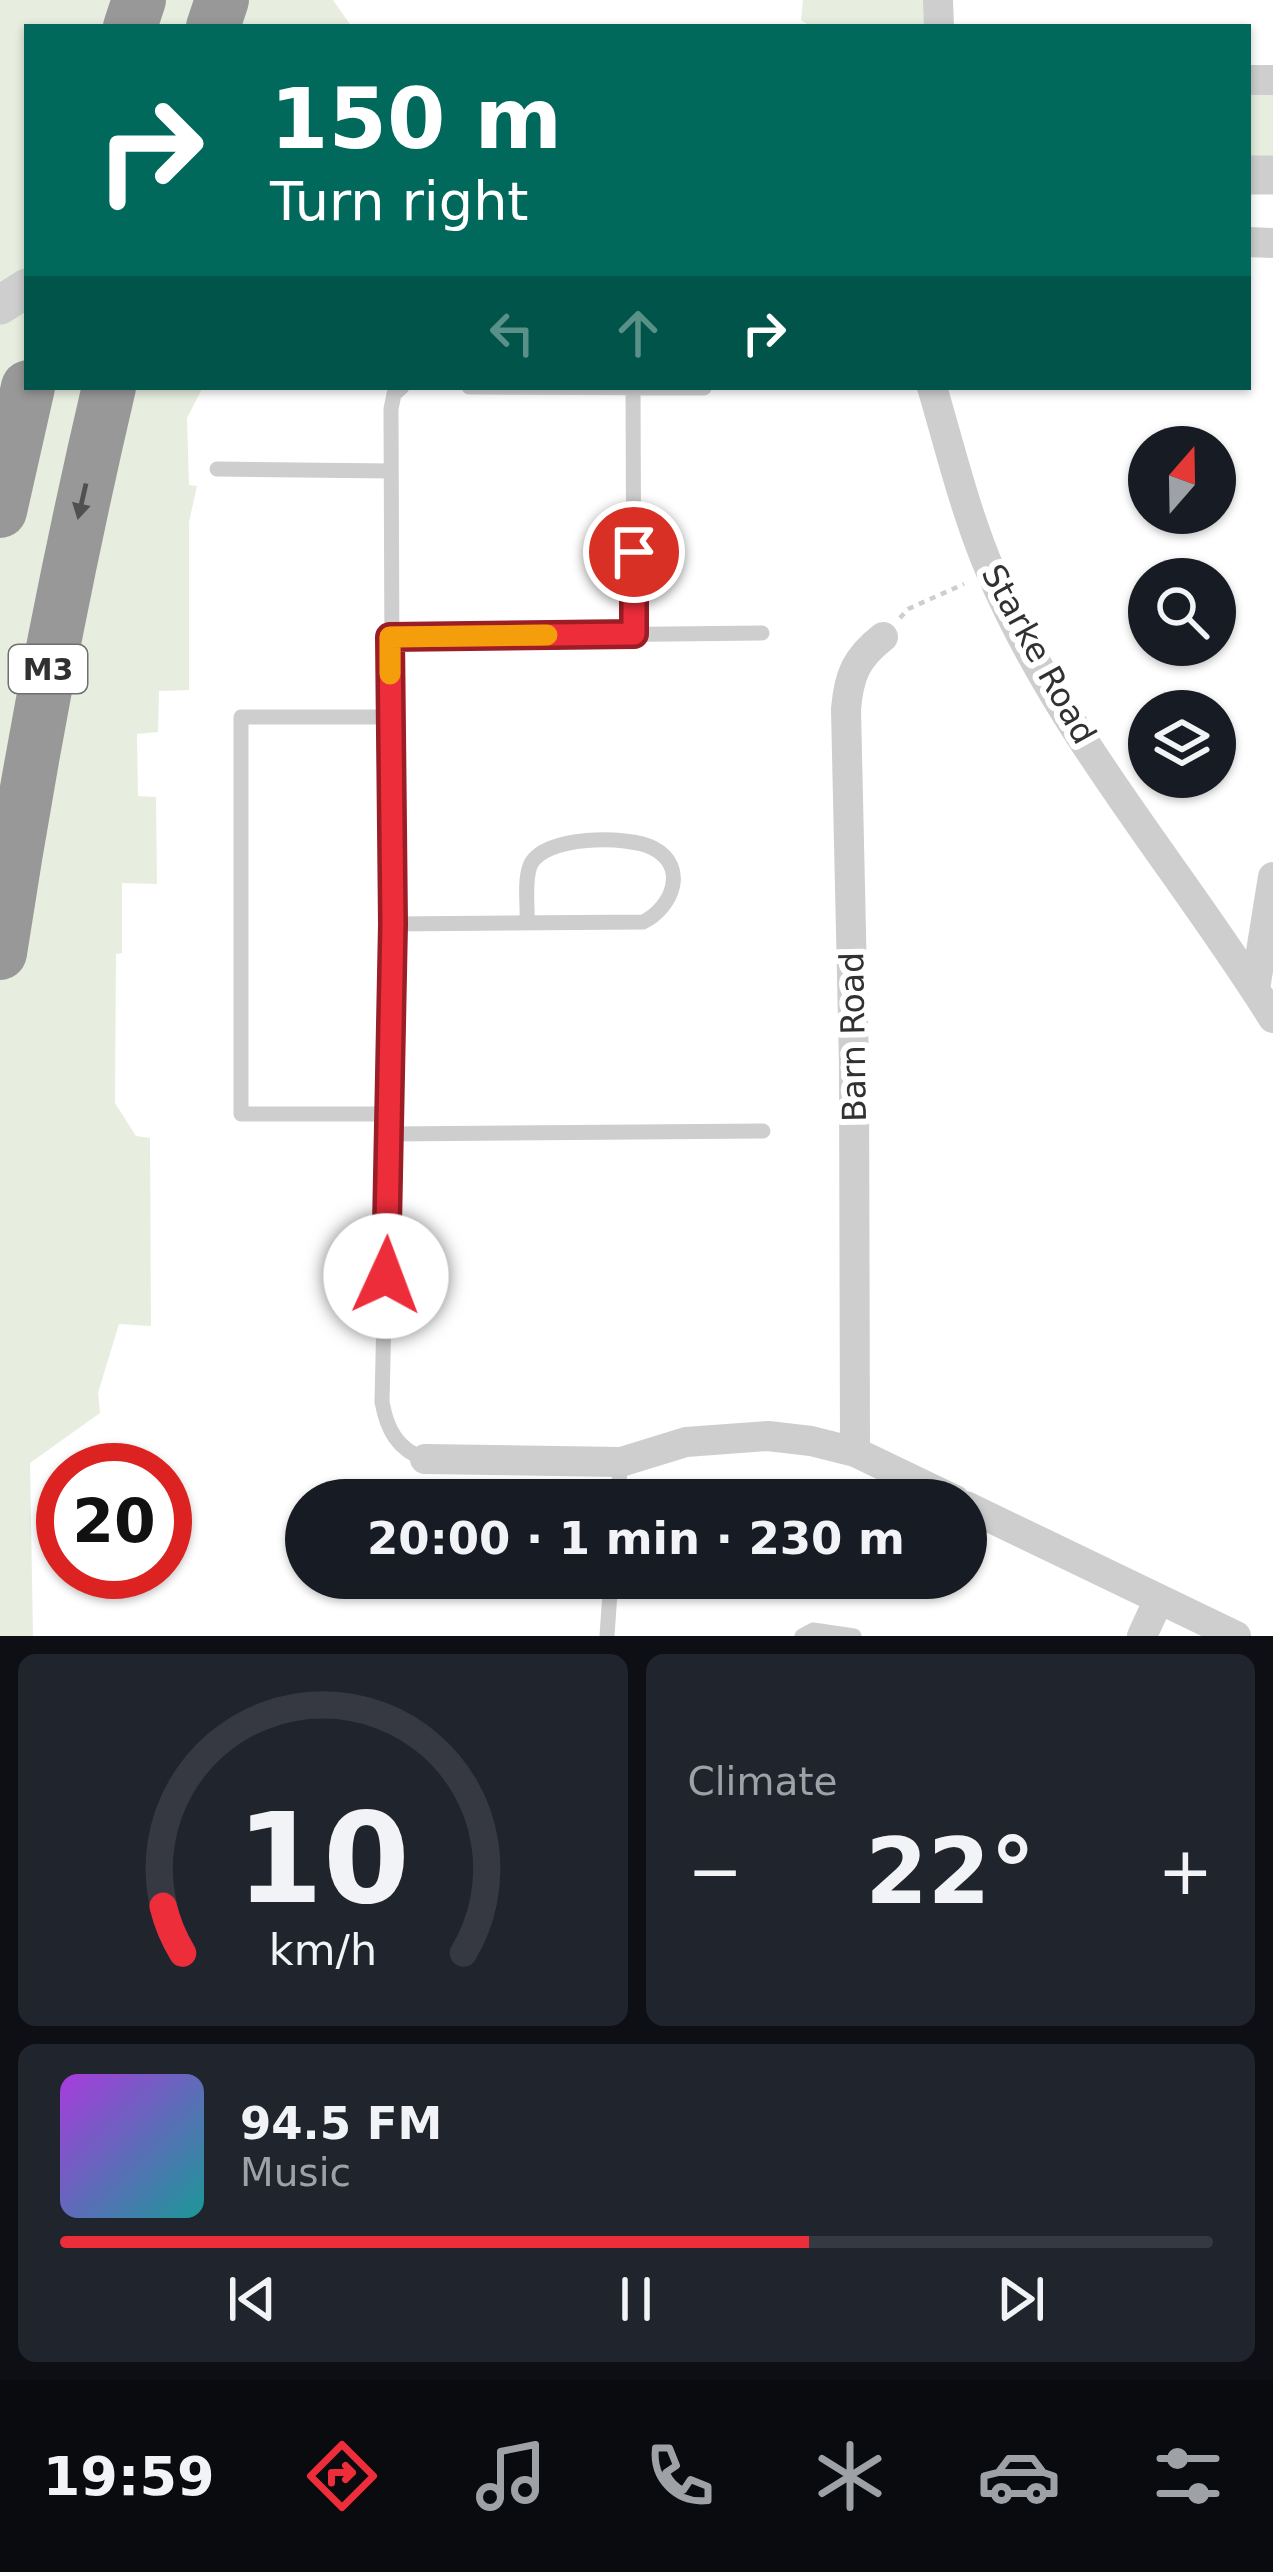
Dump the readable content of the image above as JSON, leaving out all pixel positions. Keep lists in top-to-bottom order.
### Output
{
  "streets": {
    "highway": ["M3"],
    "street": ["Starke Road", "Barn Road"]
  },
  "north": "top",
  "page": {
    "turn": ["150 m", "Turn right"],
    "limit": "20",
    "trip": "20:00 · 1 min · 230 m",
    "tile": "Climate",
    "heat": ["−", "22°", "+"],
    "song": ["94.5 FM", "Music"],
    "tabs": "19:59",
    "gauge": ["10", "km/h"]
  }
}
